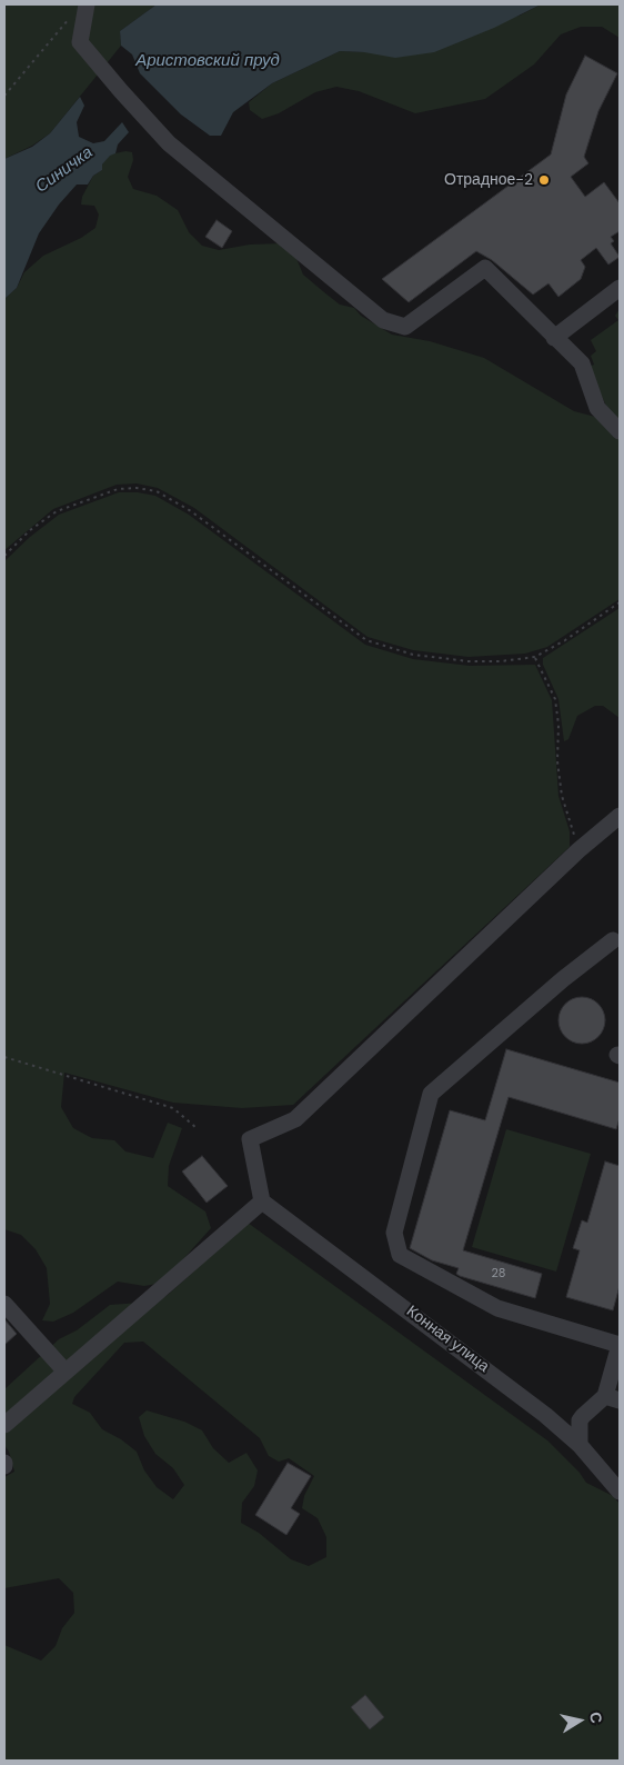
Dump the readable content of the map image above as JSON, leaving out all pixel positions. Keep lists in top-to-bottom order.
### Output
{
  "streets": {
    "street": ["Конная улица"]
  },
  "water": ["Аристовский пруд", "Синичка"],
  "places": ["Отрадное-2"],
  "house_numbers": ["28"],
  "north": "right"
}
